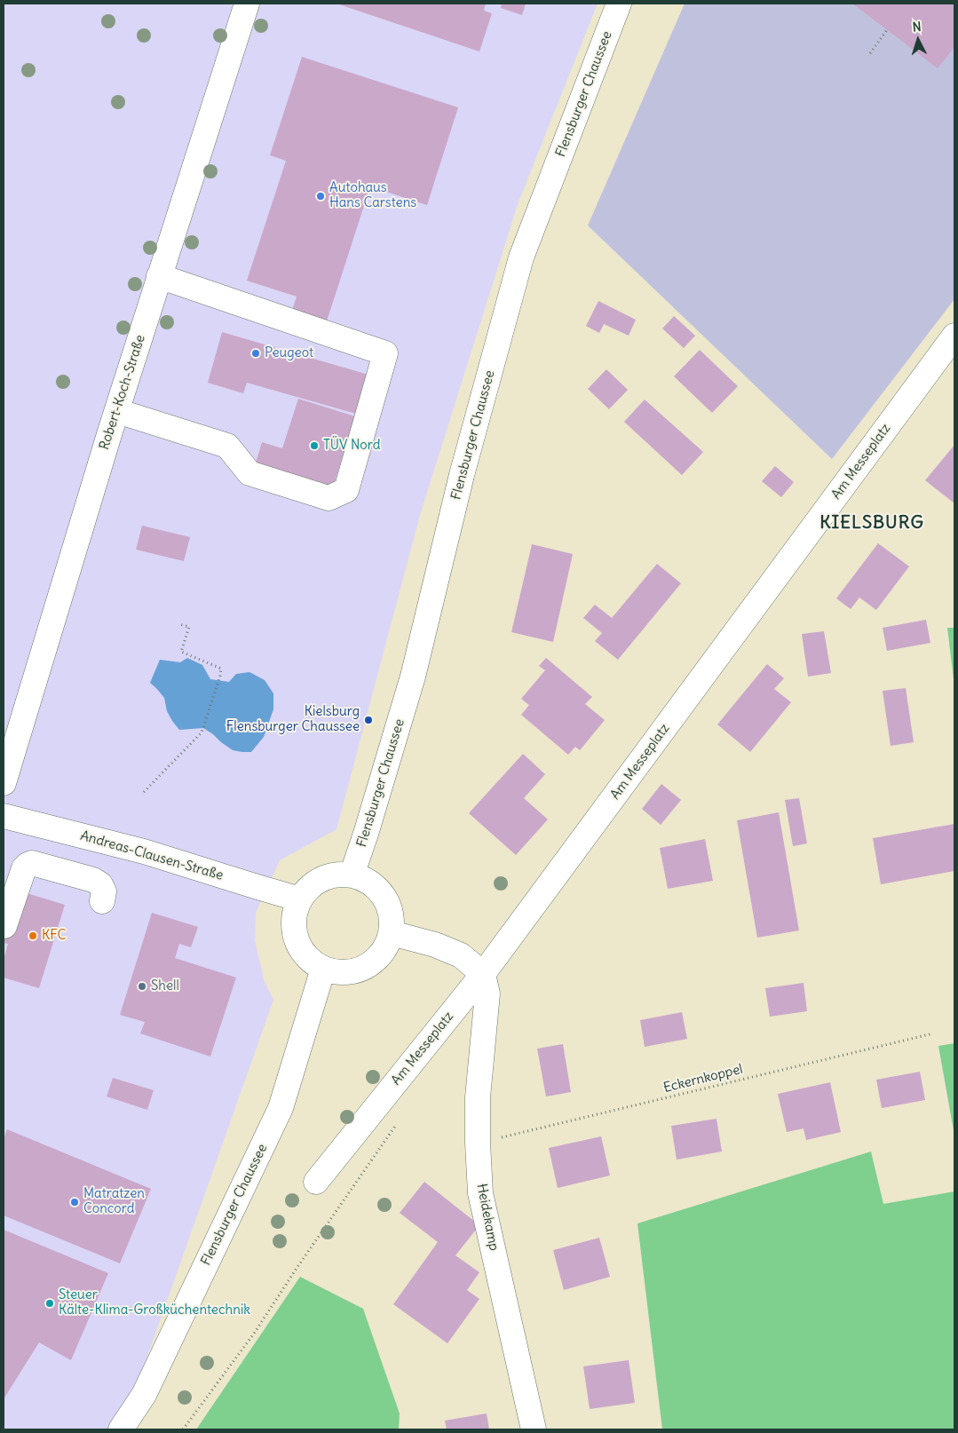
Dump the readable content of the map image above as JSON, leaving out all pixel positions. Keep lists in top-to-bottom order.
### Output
{
  "streets": {
    "street": [
      "Flensburger Chaussee",
      "Robert-Koch-Straße",
      "Am Messeplatz",
      "Andreas-Clausen-Straße",
      "Heidekamp"
    ],
    "path": ["Eckernkoppel"]
  },
  "crossings": [
    ["Flensburger Chaussee", "Andreas-Clausen-Straße"],
    ["Am Messeplatz", "Heidekamp"],
    ["Eckernkoppel", "Heidekamp"]
  ],
  "districts": ["KIELSBURG"],
  "places": [
    "Autohaus Hans Carstens",
    "Peugeot",
    "TÜV Nord",
    "Kielsburg Flensburger Chaussee",
    "KFC",
    "Shell",
    "Matratzen Concord",
    "Steuer Kälte-Klima-Großküchentechnik"
  ],
  "north": "top"
}
